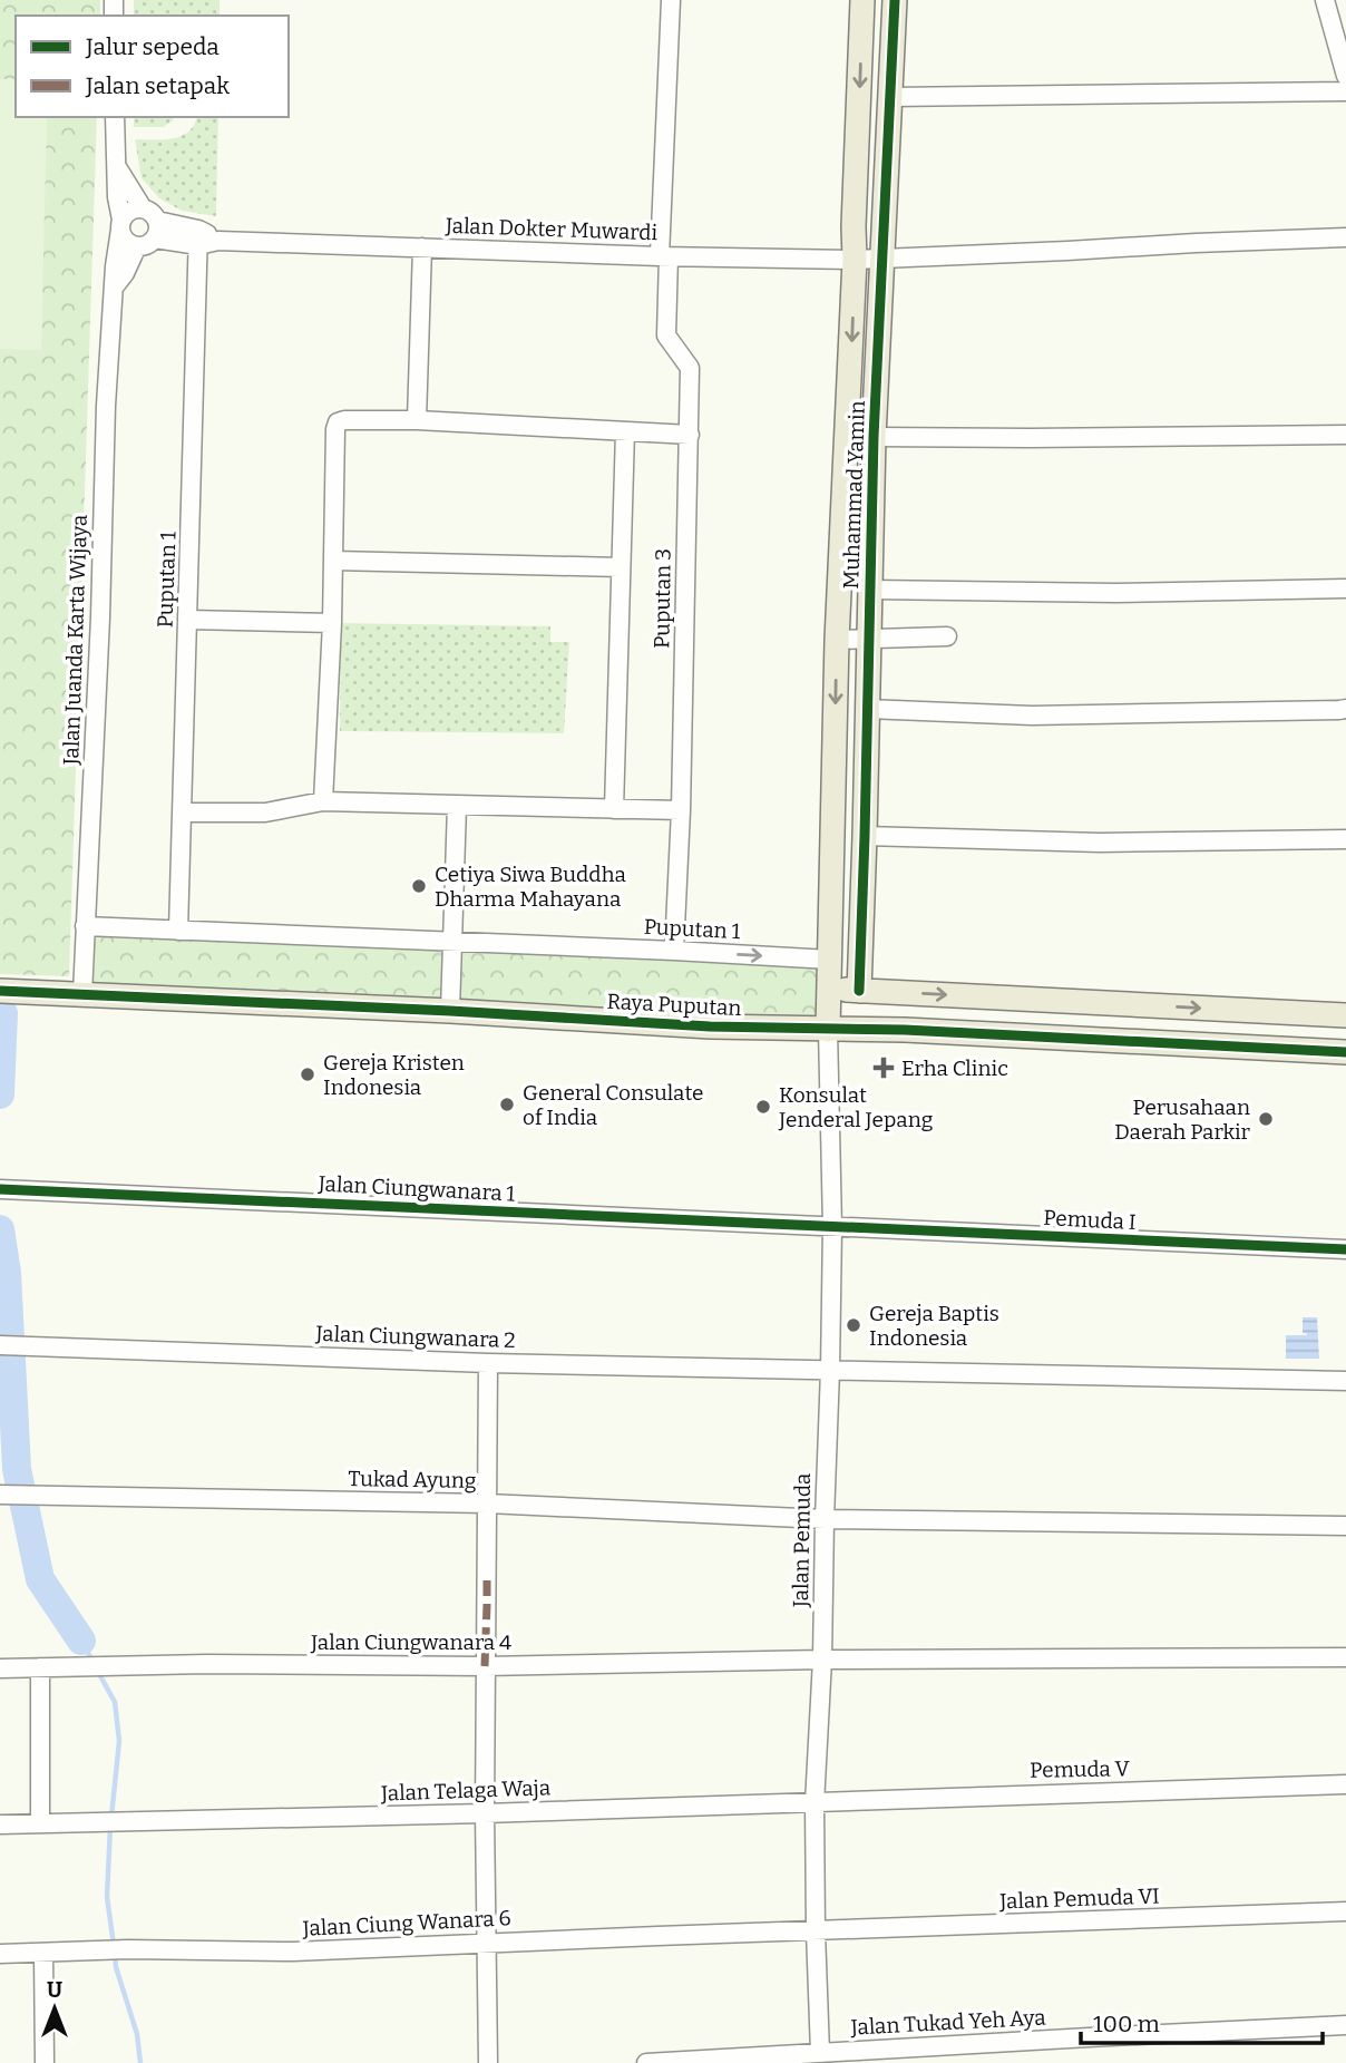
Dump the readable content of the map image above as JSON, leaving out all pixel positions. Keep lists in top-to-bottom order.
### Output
{
  "streets": {
    "main road": ["Muhammad Yamin", "Raya Puputan"],
    "street": [
      "Jalan Dokter Muwardi",
      "Puputan 1",
      "Puputan 3",
      "Jalan Juanda Karta Wijaya",
      "Jalan Ciungwanara 1",
      "Pemuda I",
      "Jalan Ciungwanara 2",
      "Tukad Ayung",
      "Jalan Pemuda",
      "Jalan Ciungwanara 4",
      "Pemuda V",
      "Jalan Telaga Waja",
      "Jalan Pemuda VI",
      "Jalan Ciung Wanara 6",
      "Jalan Tukad Yeh Aya"
    ]
  },
  "crossings": [
    ["Jalan Dokter Muwardi", "Muhammad Yamin"],
    ["Jalan Dokter Muwardi", "Puputan 1"],
    ["Jalan Dokter Muwardi", "Puputan 3"],
    ["Jalan Dokter Muwardi", "Jalan Juanda Karta Wijaya"],
    ["Muhammad Yamin", "Puputan 1"],
    ["Muhammad Yamin", "Raya Puputan"],
    ["Muhammad Yamin", "Jalan Pemuda"],
    ["Puputan 1", "Puputan 3"],
    ["Puputan 1", "Jalan Juanda Karta Wijaya"],
    ["Jalan Juanda Karta Wijaya", "Raya Puputan"],
    ["Raya Puputan", "Jalan Pemuda"],
    ["Jalan Ciungwanara 1", "Pemuda I"],
    ["Jalan Ciungwanara 1", "Jalan Pemuda"],
    ["Pemuda I", "Jalan Pemuda"],
    ["Jalan Ciungwanara 2", "Jalan Pemuda"],
    ["Tukad Ayung", "Jalan Pemuda"],
    ["Jalan Pemuda", "Jalan Ciungwanara 4"],
    ["Jalan Pemuda", "Pemuda V"],
    ["Jalan Pemuda", "Jalan Telaga Waja"],
    ["Jalan Pemuda", "Jalan Pemuda VI"],
    ["Jalan Pemuda", "Jalan Ciung Wanara 6"],
    ["Jalan Pemuda", "Jalan Tukad Yeh Aya"],
    ["Pemuda V", "Jalan Telaga Waja"],
    ["Jalan Pemuda VI", "Jalan Ciung Wanara 6"]
  ],
  "places": {
    "other": [
      "Cetiya Siwa Buddha Dharma Mahayana",
      "Gereja Kristen Indonesia",
      "General Consulate of India",
      "Konsulat Jenderal Jepang",
      "Perusahaan Daerah Parkir",
      "Gereja Baptis Indonesia"
    ],
    "health": ["Erha Clinic"]
  },
  "legend": ["Jalur sepeda", "Jalan setapak"],
  "scale_bar": "100 m",
  "north": "top"
}
